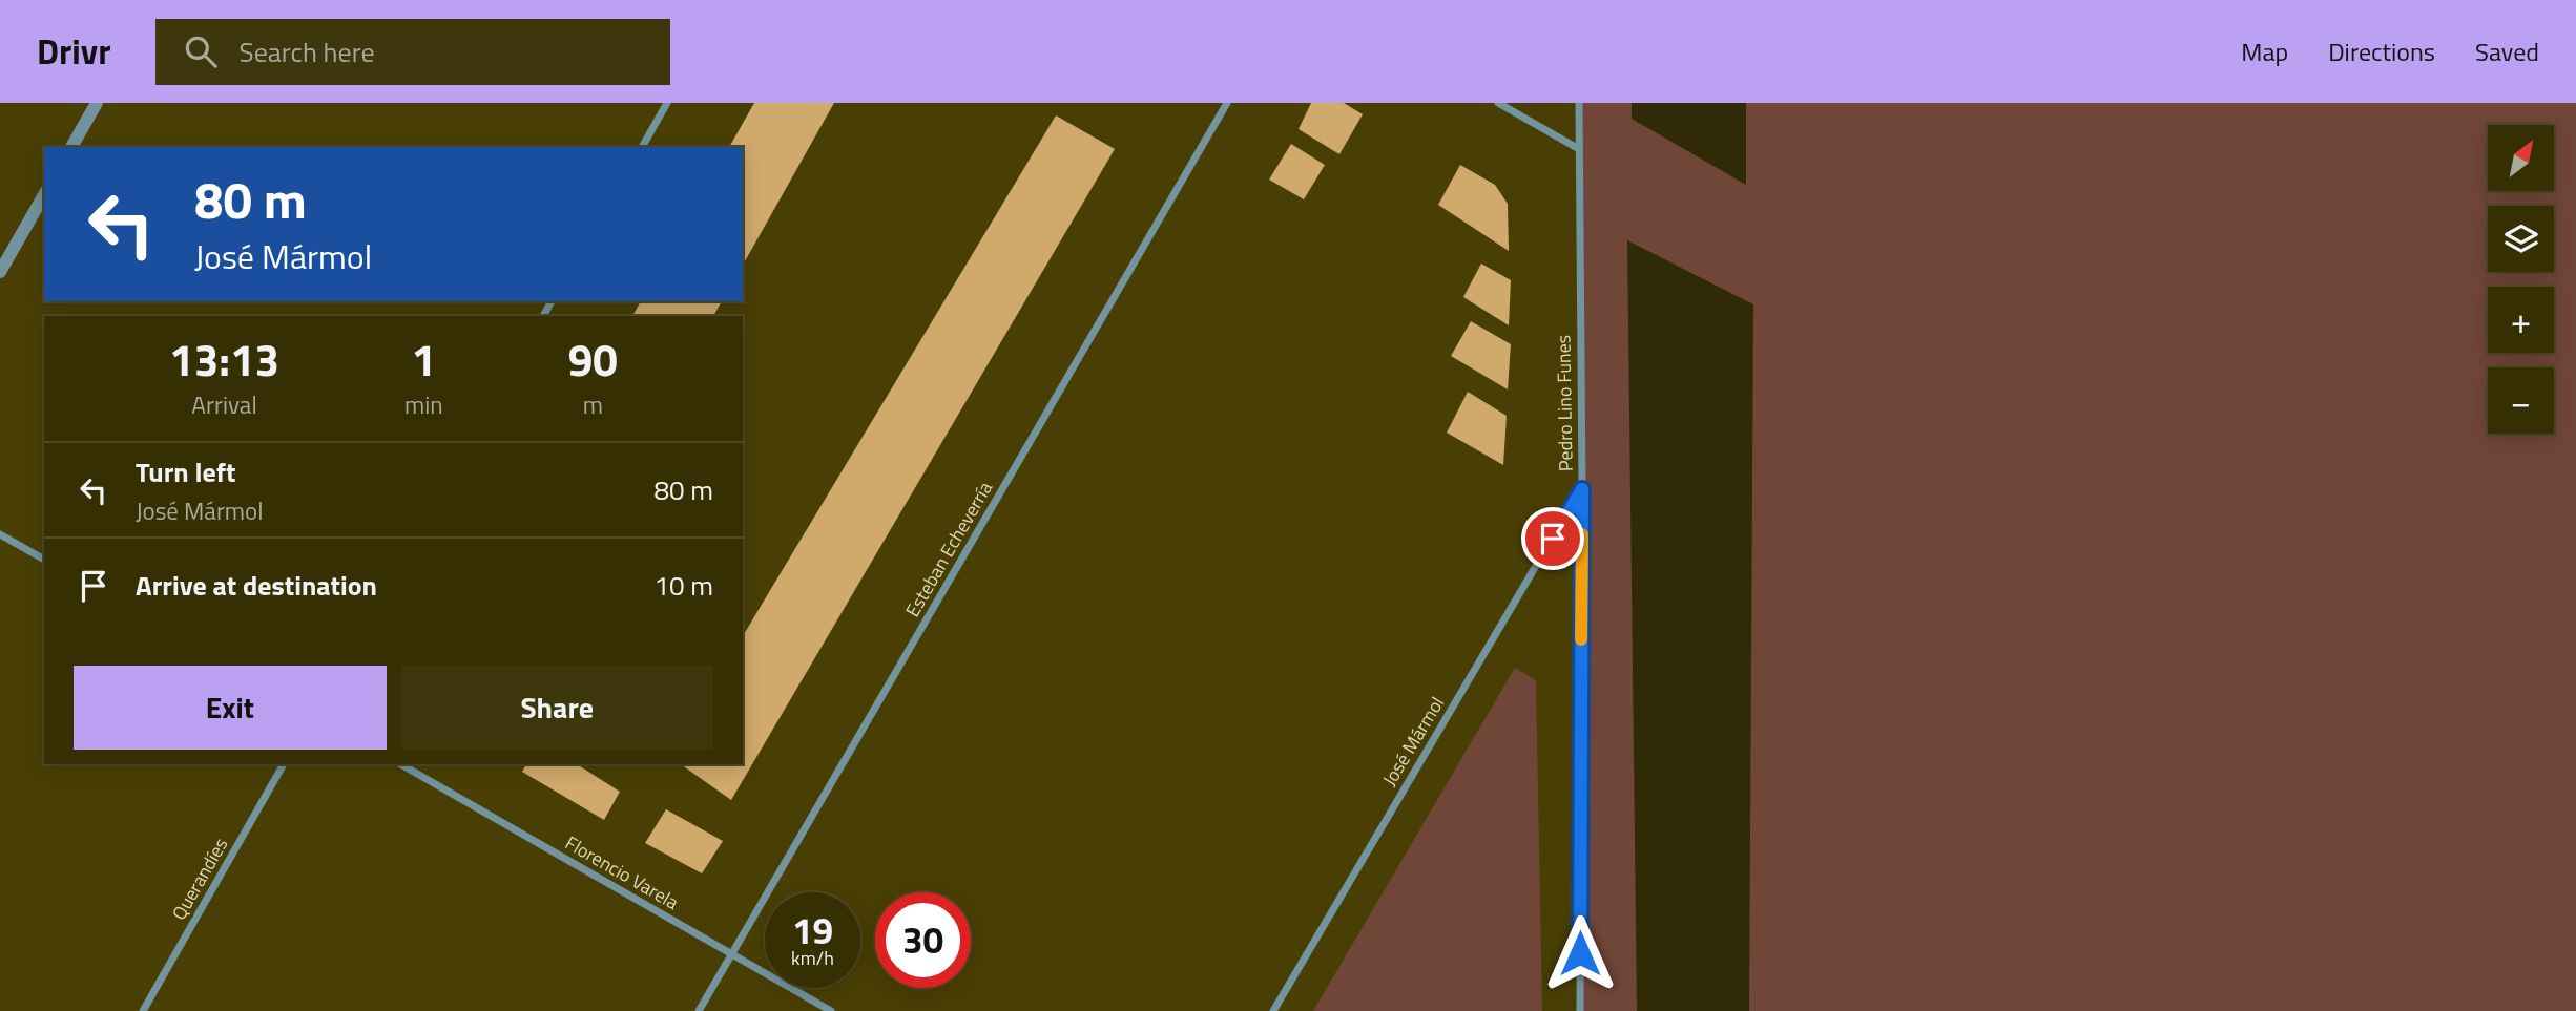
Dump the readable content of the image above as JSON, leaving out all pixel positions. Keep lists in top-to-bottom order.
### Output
{
  "streets": {
    "street": [
      "Pedro Lino Funes",
      "Esteban Echeverría",
      "José Mármol",
      "Florencio Varela",
      "Querandíes"
    ]
  },
  "crossings": [
    ["Pedro Lino Funes", "José Mármol"],
    ["Esteban Echeverría", "Florencio Varela"]
  ],
  "north": "top right",
  "page": {
    "header": "Drivr",
    "search": "Search here",
    "nav": ["Map", "Directions", "Saved"],
    "map_buttons": ["+", "−"],
    "turn": ["80 m", "José Mármol"],
    "eta": [
      "13:13",
      "Arrival",
      "1",
      "min",
      "90",
      "m"
    ],
    "list": [
      {
        "name": "Turn left",
        "note": "José Mármol",
        "value": "80 m"
      },
      {
        "name": "Arrive at destination",
        "value": "10 m"
      }
    ],
    "buttons": ["Exit", "Share"],
    "speed": "19 km/h",
    "limit": "30"
  }
}
